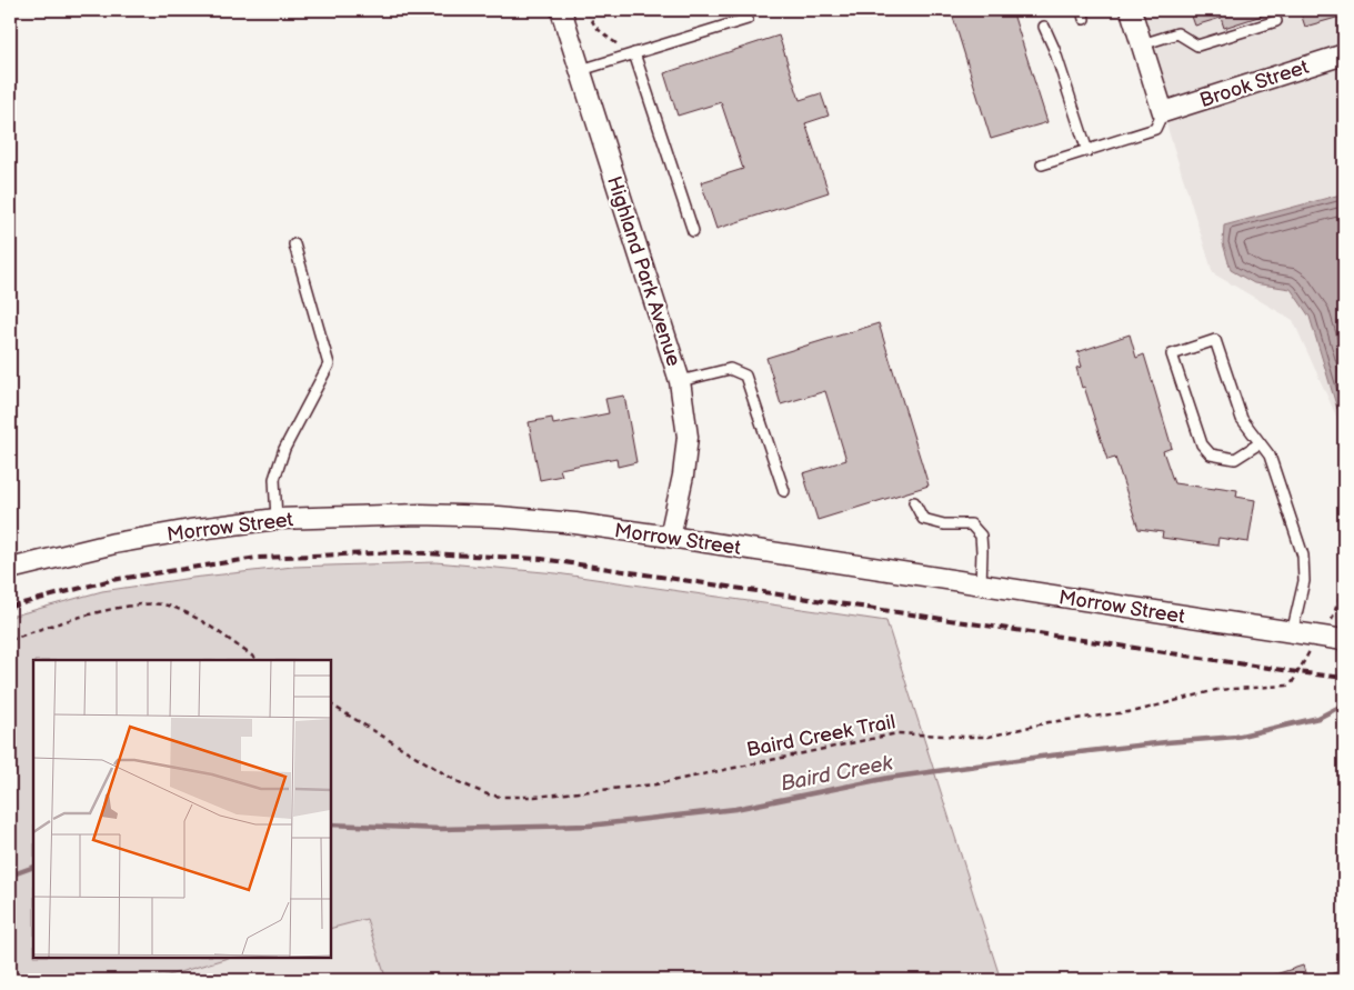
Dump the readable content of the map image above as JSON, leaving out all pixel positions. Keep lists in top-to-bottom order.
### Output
{
  "streets": {
    "street": ["Brook Street", "Highland Park Avenue", "Morrow Street"],
    "path": ["Baird Creek Trail"]
  },
  "crossings": [
    ["Highland Park Avenue", "Morrow Street"],
    ["Morrow Street", "Baird Creek Trail"]
  ],
  "water": ["Baird Creek"]
}
